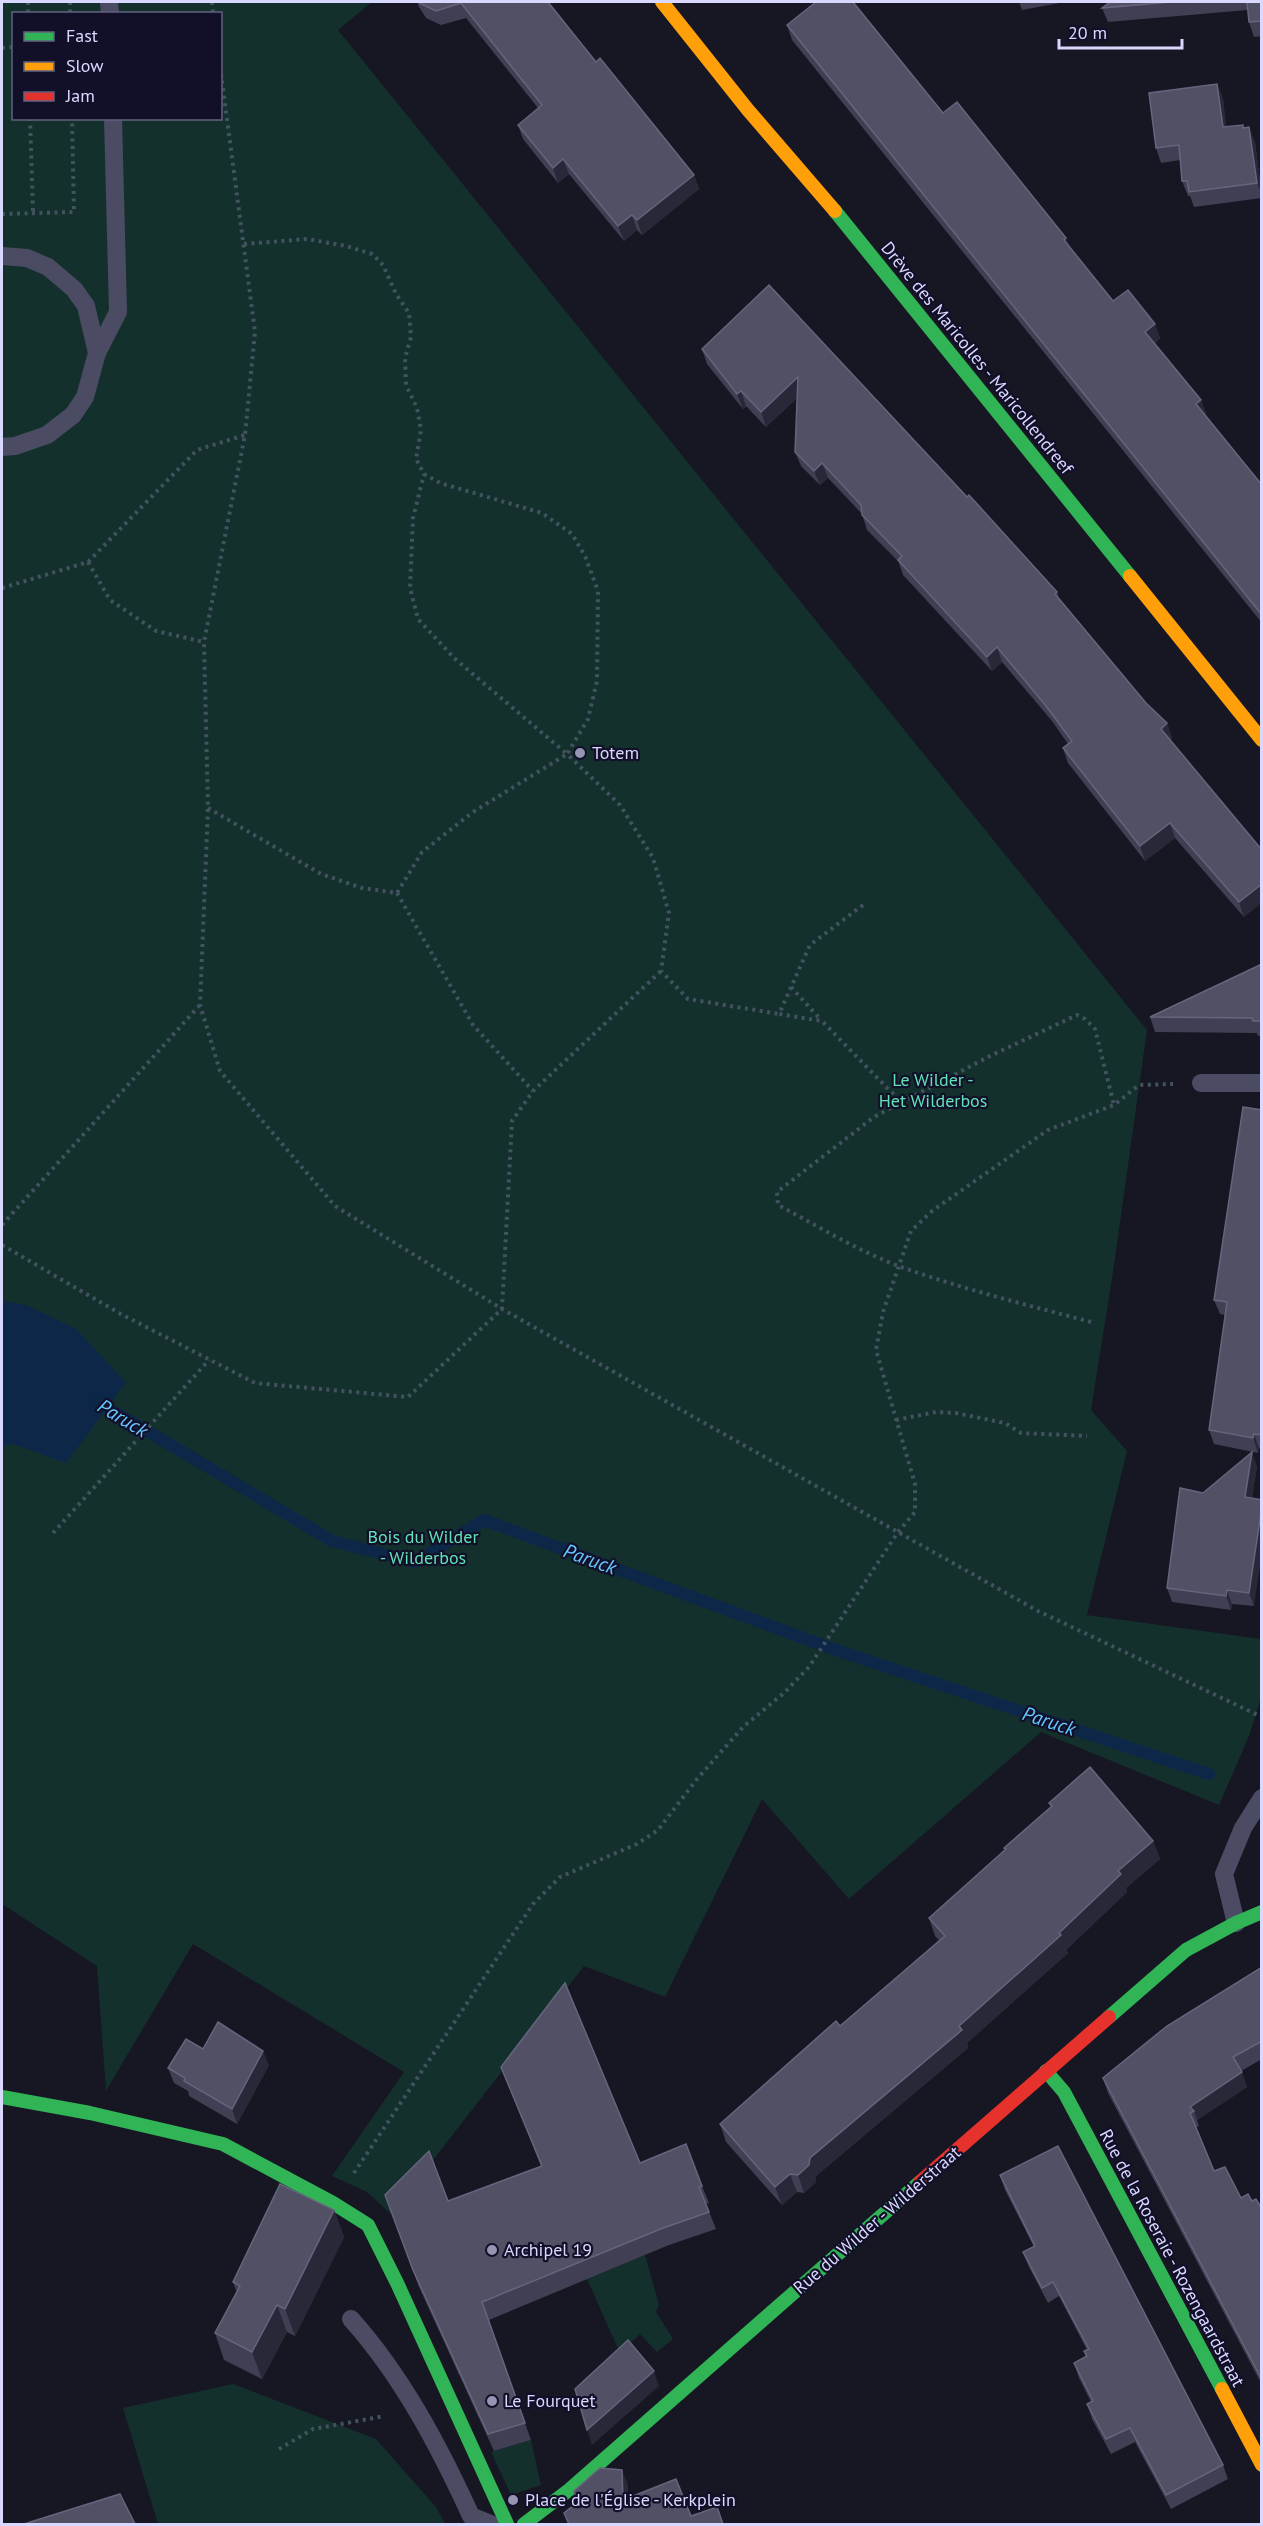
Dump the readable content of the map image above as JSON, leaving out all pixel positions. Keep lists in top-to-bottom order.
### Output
{
  "streets": {
    "street": ["Drève des Maricolles - Maricollendreef", "Rue du Wilder - Wilderstraat", "Rue de la Roseraie - Rozengaardstraat"]
  },
  "crossings": [
    ["Rue du Wilder - Wilderstraat", "Rue de la Roseraie - Rozengaardstraat"]
  ],
  "water": ["Paruck"],
  "parks": ["Le Wilder - Het Wilderbos", "Bois du Wilder - Wilderbos"],
  "places": [
    "Totem",
    "Archipel 19",
    "Le Fourquet",
    "Place de l'Église - Kerkplein"
  ],
  "legend": ["Fast", "Slow", "Jam"],
  "scale_bar": "20 m"
}
